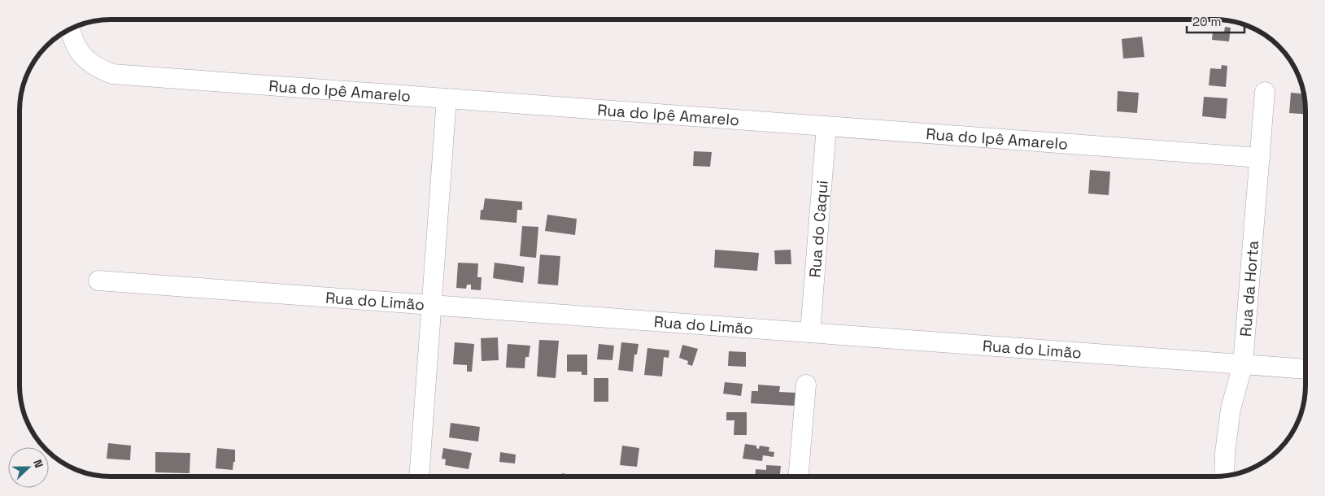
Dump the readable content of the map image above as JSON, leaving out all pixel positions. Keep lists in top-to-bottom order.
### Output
{
  "streets": {
    "street": [
      "Rua do Ipê Amarelo",
      "Rua do Caqui",
      "Rua da Horta",
      "Rua do Limão"
    ]
  },
  "crossings": [
    ["Rua do Ipê Amarelo", "Rua do Caqui"],
    ["Rua do Ipê Amarelo", "Rua da Horta"],
    ["Rua do Caqui", "Rua do Limão"],
    ["Rua da Horta", "Rua do Limão"]
  ],
  "scale_bar": "20 m",
  "north": "right"
}
